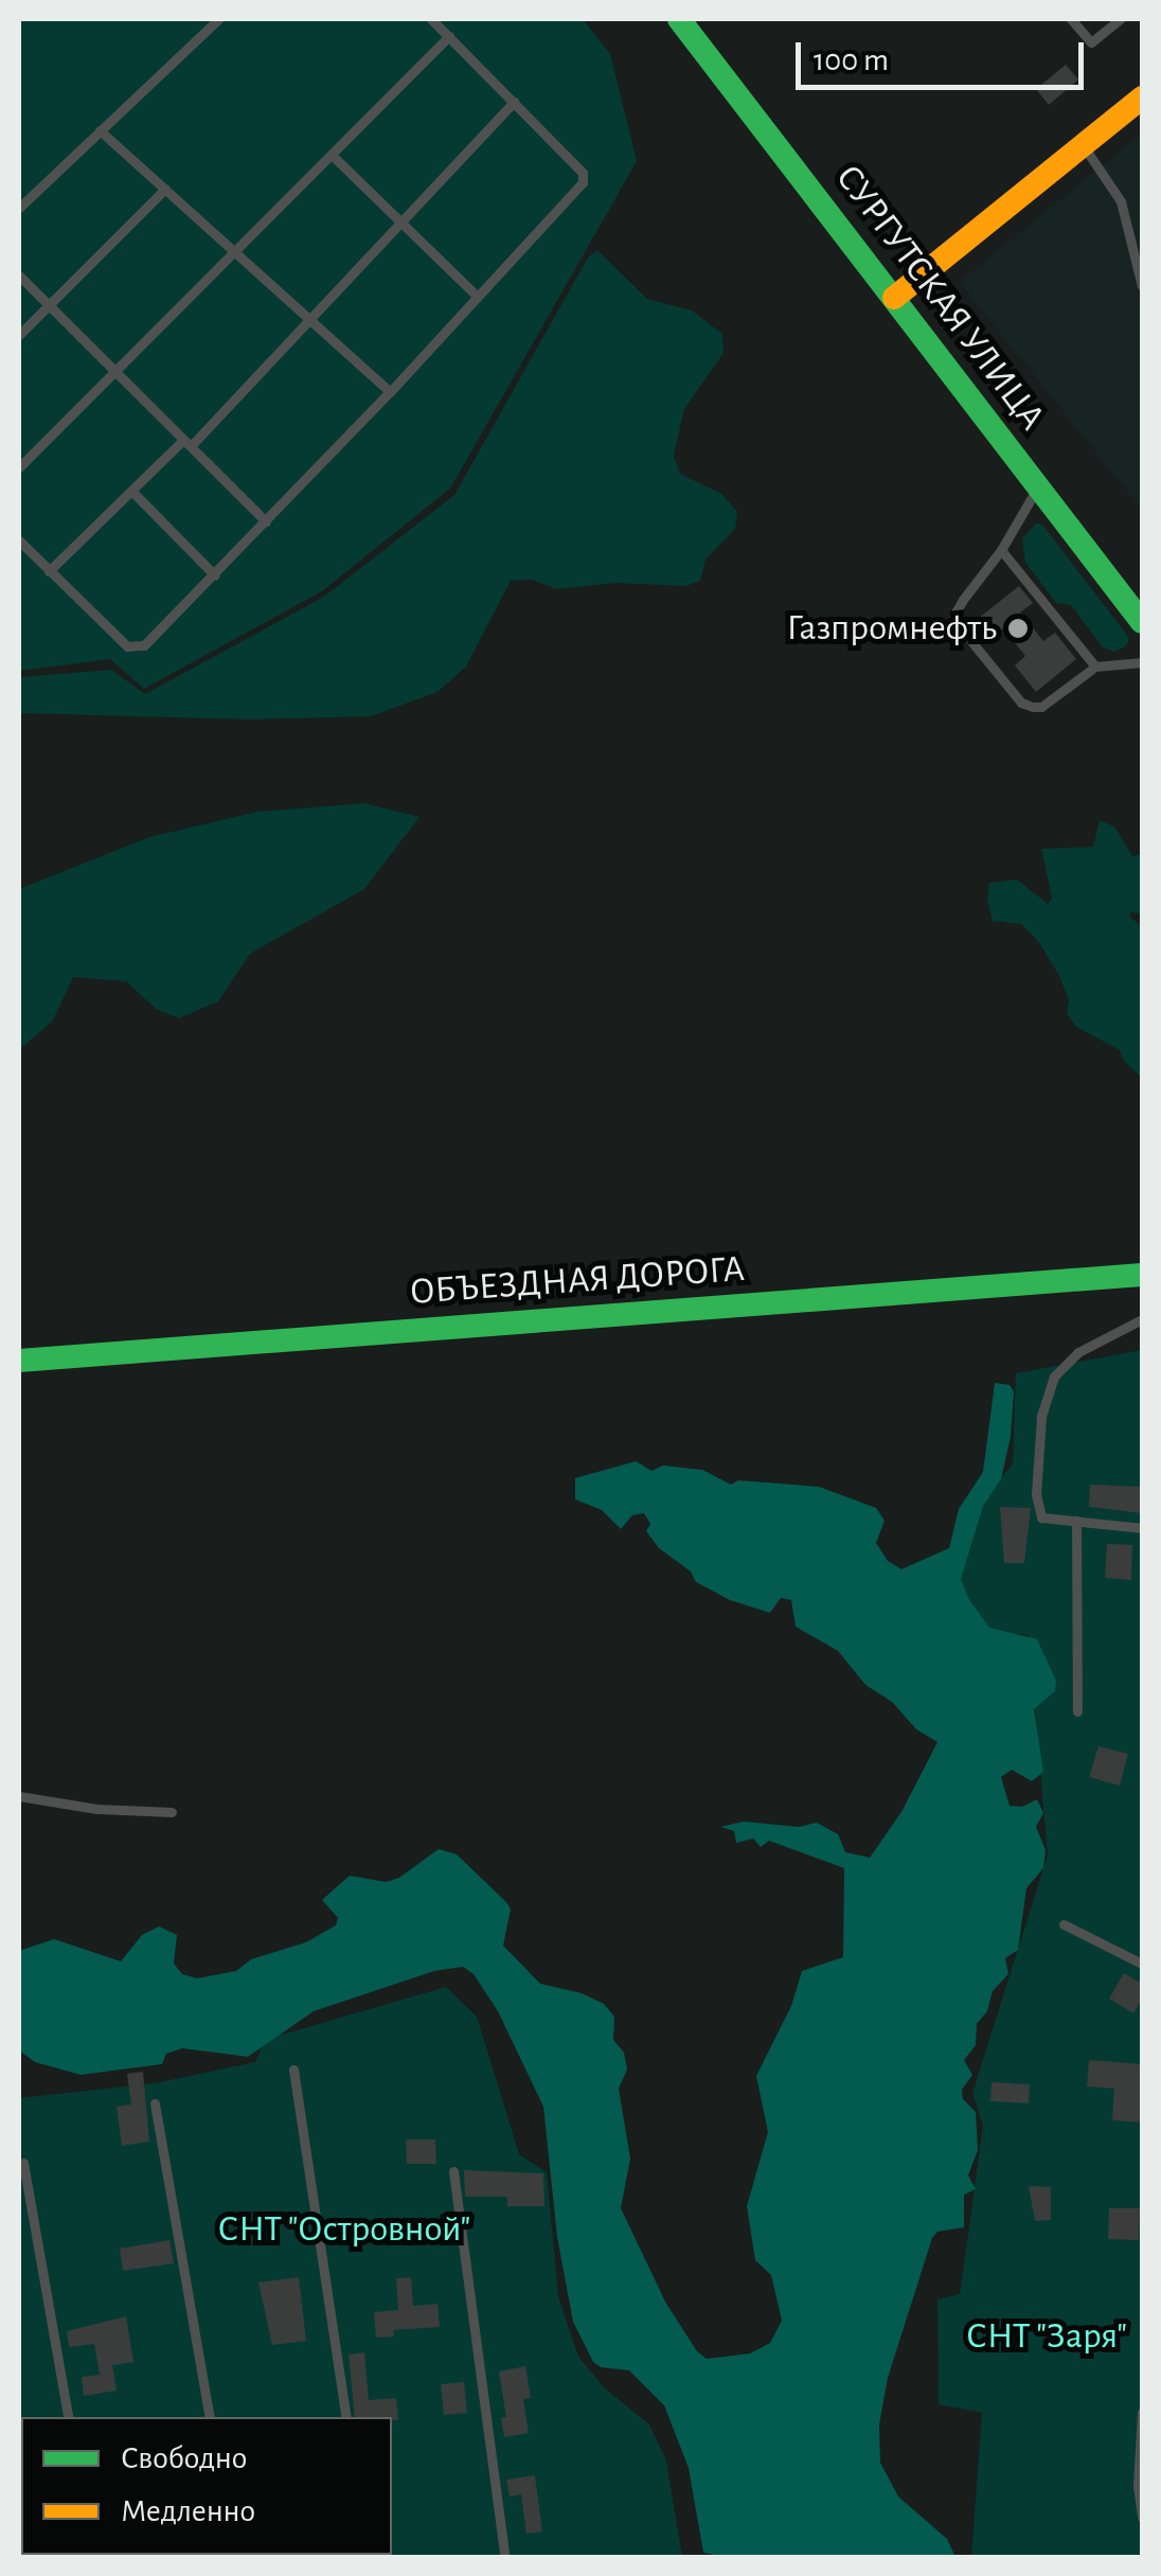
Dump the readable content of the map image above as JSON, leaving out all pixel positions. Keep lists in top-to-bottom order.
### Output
{
  "streets": {
    "main road": ["СУРГУТСКАЯ УЛИЦА", "ОБЪЕЗДНАЯ ДОРОГА"]
  },
  "parks": ["СНТ \"Островной\"", "СНТ \"Заря\""],
  "places": ["Газпромнефть"],
  "legend": ["Свободно", "Медленно"],
  "scale_bar": "100 m"
}
